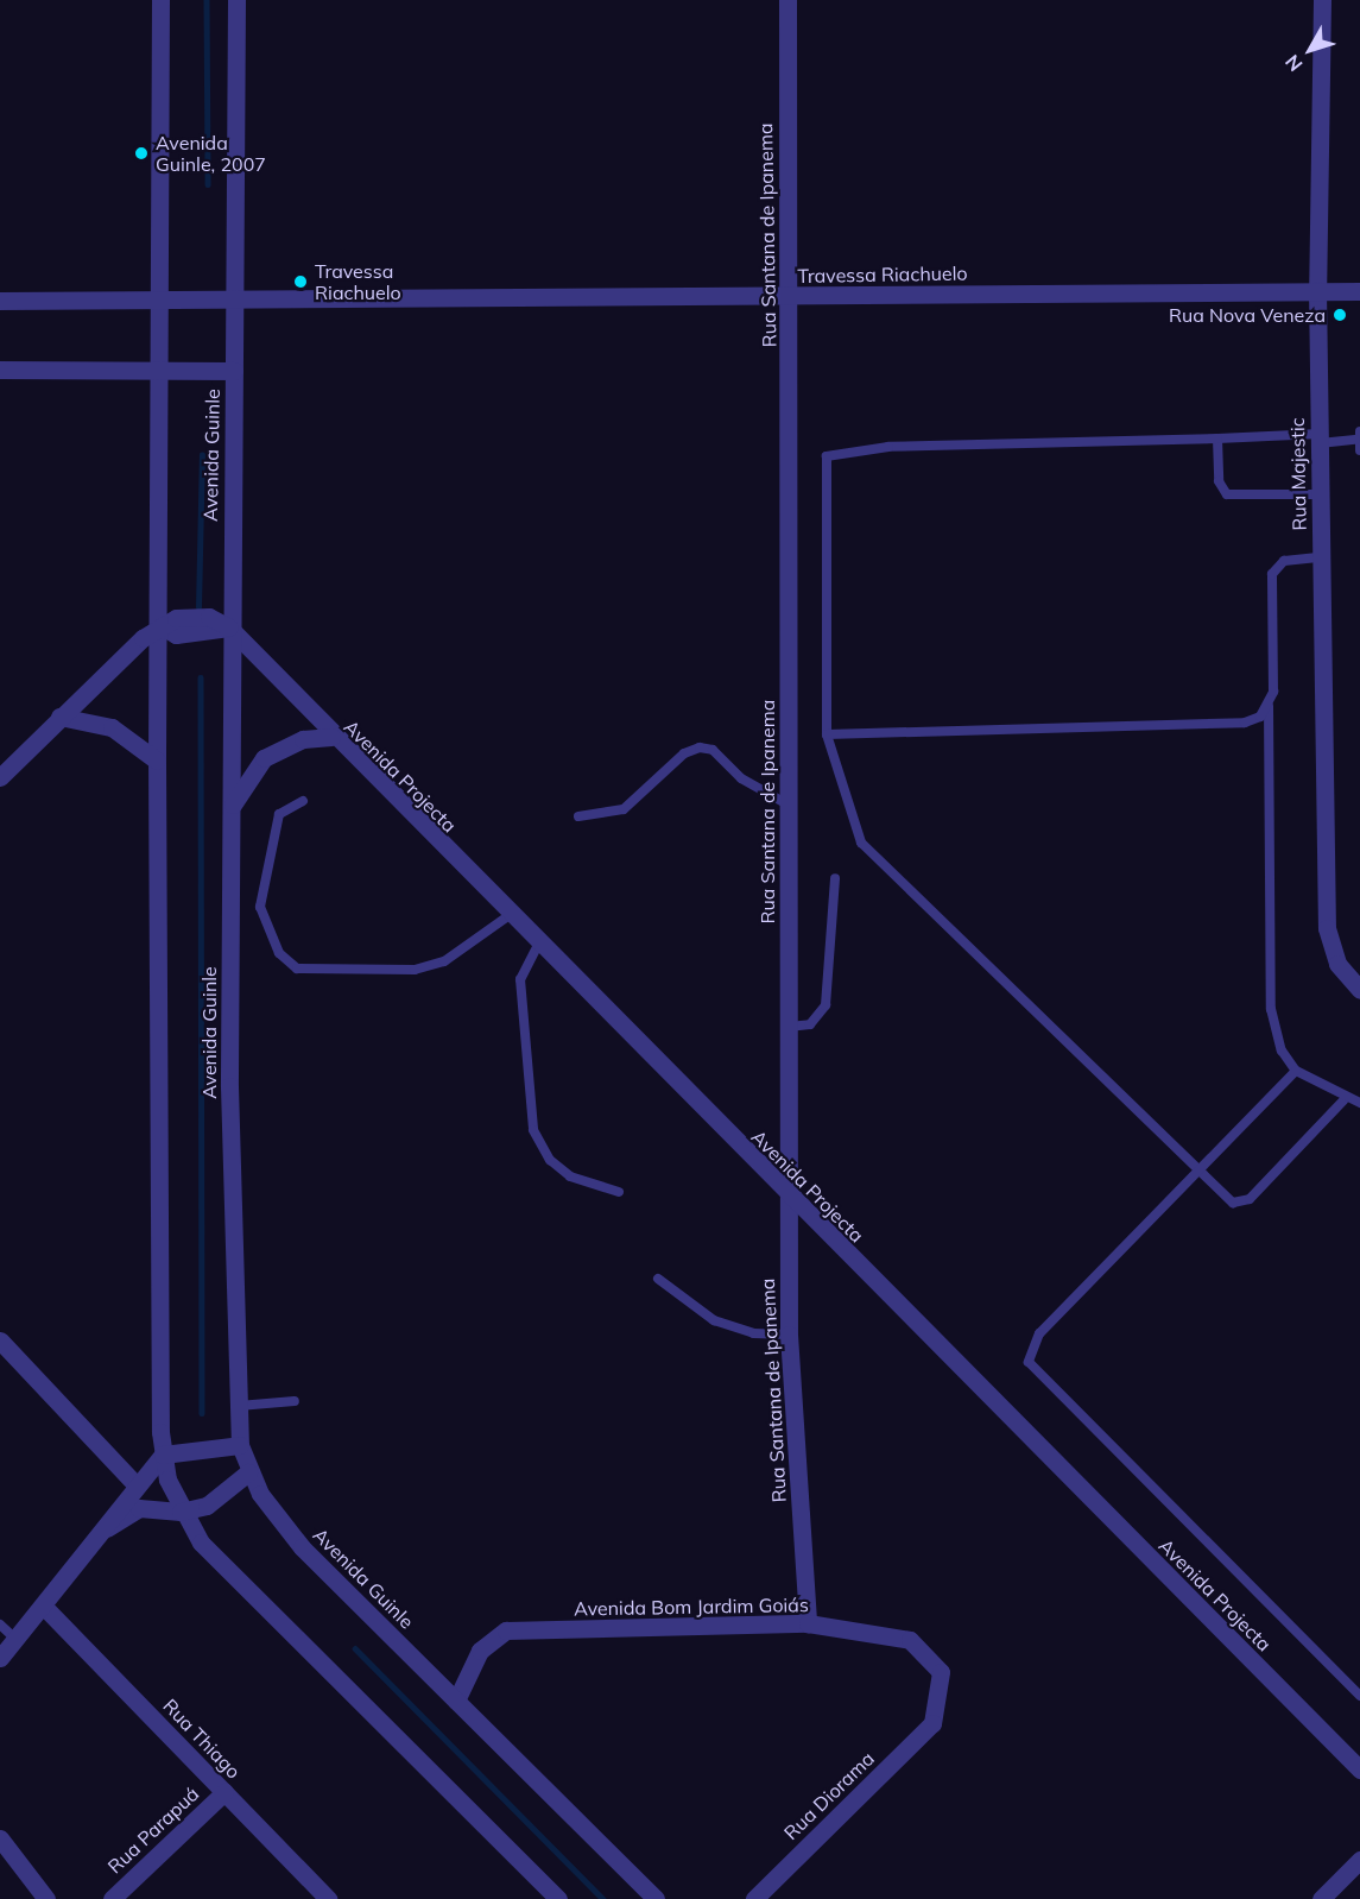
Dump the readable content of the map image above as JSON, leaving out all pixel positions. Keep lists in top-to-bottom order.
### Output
{
  "streets": {
    "street": [
      "Rua Santana de Ipanema",
      "Travessa Riachuelo",
      "Avenida Guinle",
      "Rua Majestic",
      "Avenida Projecta",
      "Avenida Bom Jardim Goiás",
      "Rua Thiago",
      "Rua Diorama",
      "Rua Parapuá"
    ]
  },
  "crossings": [
    ["Rua Santana de Ipanema", "Travessa Riachuelo"],
    ["Rua Santana de Ipanema", "Avenida Projecta"],
    ["Rua Santana de Ipanema", "Avenida Bom Jardim Goiás"],
    ["Travessa Riachuelo", "Avenida Guinle"],
    ["Travessa Riachuelo", "Rua Majestic"],
    ["Avenida Guinle", "Avenida Projecta"],
    ["Avenida Guinle", "Avenida Bom Jardim Goiás"],
    ["Avenida Bom Jardim Goiás", "Rua Diorama"],
    ["Rua Thiago", "Rua Parapuá"]
  ],
  "places": ["Avenida Guinle, 2007", "Travessa Riachuelo", "Rua Nova Veneza"],
  "north": "bottom left"
}
